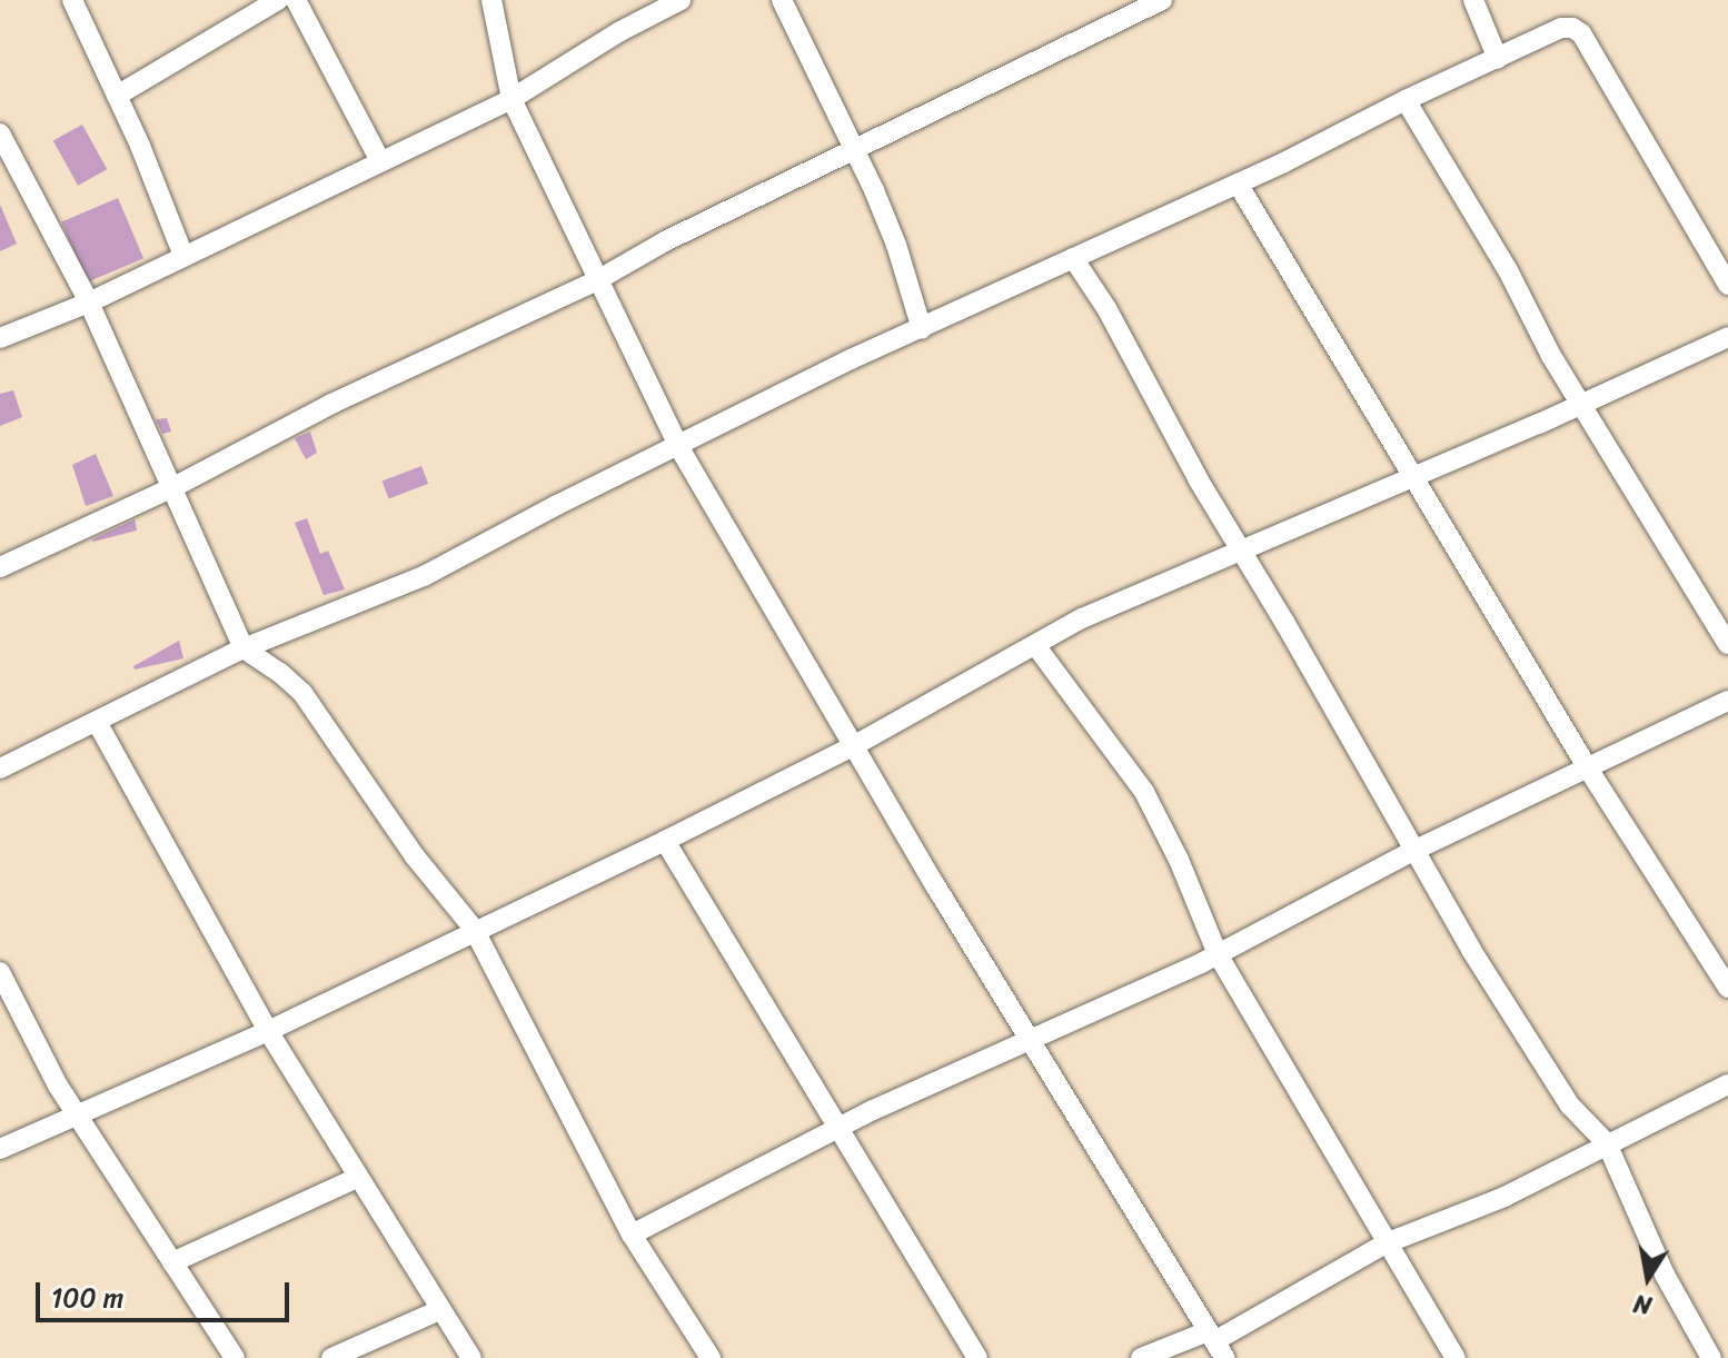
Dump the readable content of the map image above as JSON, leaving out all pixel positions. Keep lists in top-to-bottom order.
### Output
{
  "scale_bar": "100 m",
  "north": "bottom"
}
